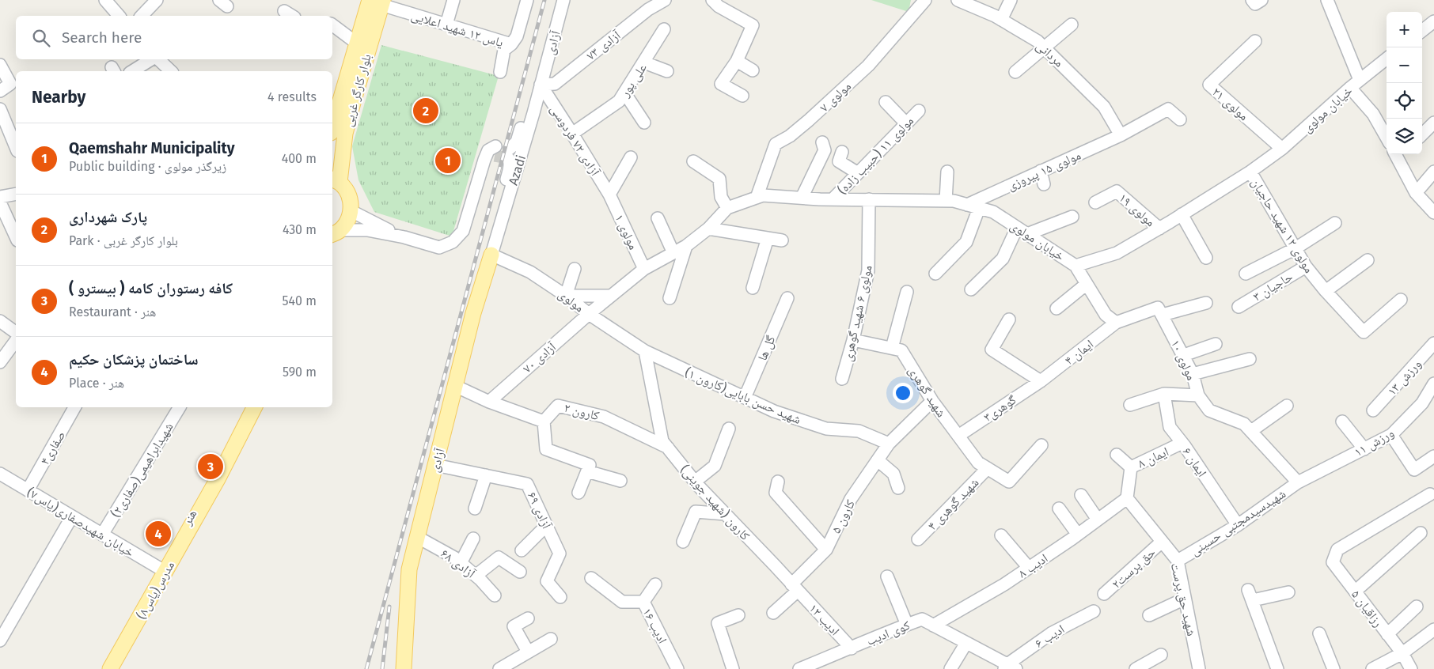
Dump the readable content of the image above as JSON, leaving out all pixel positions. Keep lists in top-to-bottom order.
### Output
{
  "streets": {
    "main road": [
      "آزادی",
      "بلوار کارگر غربی",
      "هنر",
      "مدرس(یاس۸)"
    ],
    "street": [
      "یاس ۱۲ شهید اعلایی",
      "آزادی ۷۳",
      "مردانی",
      "علی پور",
      "مولوی ۷",
      "مولوی ۲۱",
      "خیابان مولوی",
      "آزادی ۷۲ فردوسی",
      "مولوی ۱۱ (حبیب زاده)",
      "Azadi",
      "مولوی ۱۵ پیروزی",
      "مولوی ۱۹",
      "مولوی ۱۲ شهید حاجیان",
      "مولوی ۱",
      "حاجیان ۳",
      "مولوی",
      "مولوی ۶ شهید گوهری",
      "گل ها",
      "ایمان ۴",
      "آزادی ۷۰",
      "مولوی ۱۰",
      "ورزش ۱۳",
      "شهید گوهری",
      "شهید حسن بابایی(کارون ۱)",
      "گوهری۳",
      "کارون ۲",
      "ورزش ۱۱",
      "صفاری۴",
      "ایمان ۸",
      "ایمان ۶",
      "شهیدابراهیمی(صفاری۲)",
      "کارون (شهید جوینی)",
      "شهید گوهری ۴",
      "آزادی ۶۹",
      "کارون ۵",
      "خیابان شهیدصفاری(یاس۷)",
      "شهیدسیدمجتبی حسینی",
      "آزادی ۶۸",
      "ادیب ۸",
      "حق پرست۲",
      "شهید حق پرست",
      "رزاقیان ۵",
      "ادیب ۱۲",
      "ادیب ۱۶",
      "کوی ادیب",
      "ادیب ۶"
    ]
  },
  "crossings": [
    ["یاس ۱۲ شهید اعلایی", "بلوار کارگر غربی"],
    ["آزادی", "آزادی ۷۳"],
    ["آزادی", "آزادی ۷۲ فردوسی"],
    ["آزادی", "Azadi"],
    ["آزادی", "مولوی"],
    ["آزادی", "آزادی ۶۹"],
    ["آزادی", "آزادی ۶۸"],
    ["آزادی ۷۳", "آزادی ۷۲ فردوسی"],
    ["آزادی ۷۳", "Azadi"],
    ["مردانی", "مولوی ۱۵ پیروزی"],
    ["علی پور", "آزادی ۷۲ فردوسی"],
    ["مولوی ۷", "خیابان مولوی"],
    ["مولوی ۲۱", "خیابان مولوی"],
    ["خیابان مولوی", "مولوی ۱۱ (حبیب زاده)"],
    ["خیابان مولوی", "مولوی ۱۵ پیروزی"],
    ["خیابان مولوی", "مولوی ۱۹"],
    ["خیابان مولوی", "مولوی ۱۲ شهید حاجیان"],
    ["خیابان مولوی", "مولوی ۱"],
    ["خیابان مولوی", "مولوی"],
    ["خیابان مولوی", "مولوی ۶ شهید گوهری"],
    ["آزادی ۷۲ فردوسی", "Azadi"],
    ["آزادی ۷۲ فردوسی", "مولوی ۱"],
    ["Azadi", "مولوی"],
    ["مولوی ۱۲ شهید حاجیان", "حاجیان ۳"],
    ["مولوی ۱", "مولوی"],
    ["مولوی", "آزادی ۷۰"],
    ["مولوی ۶ شهید گوهری", "شهید گوهری"],
    ["گل ها", "شهید حسن بابایی(کارون ۱)"],
    ["ایمان ۴", "گوهری۳"],
    ["مولوی ۱۰", "ورزش ۱۱"],
    ["مولوی ۱۰", "شهیدسیدمجتبی حسینی"],
    ["شهید گوهری", "گوهری۳"],
    ["شهید گوهری", "شهید گوهری ۴"],
    ["شهید گوهری", "کارون ۵"],
    ["شهید حسن بابایی(کارون ۱)", "کارون (شهید جوینی)"],
    ["شهید حسن بابایی(کارون ۱)", "کارون ۵"],
    ["کارون ۲", "کارون (شهید جوینی)"],
    ["ورزش ۱۱", "شهیدسیدمجتبی حسینی"],
    ["صفاری۴", "خیابان شهیدصفاری(یاس۷)"],
    ["ایمان ۸", "ایمان ۶"],
    ["ایمان ۸", "ادیب ۸"],
    ["ایمان ۸", "شهید حق پرست"],
    ["ایمان ۶", "شهیدسیدمجتبی حسینی"],
    ["شهیدابراهیمی(صفاری۲)", "خیابان شهیدصفاری(یاس۷)"],
    ["کارون (شهید جوینی)", "کارون ۵"],
    ["کارون (شهید جوینی)", "ادیب ۱۲"],
    ["کارون ۵", "ادیب ۱۲"],
    ["هنر", "خیابان شهیدصفاری(یاس۷)"],
    ["شهیدسیدمجتبی حسینی", "شهید حق پرست"],
    ["ادیب ۸", "شهید حق پرست"],
    ["ادیب ۸", "کوی ادیب"],
    ["حق پرست۲", "شهید حق پرست"],
    ["ادیب ۱۲", "کوی ادیب"],
    ["کوی ادیب", "ادیب ۶"]
  ],
  "page": {
    "map_buttons": ["+", "−"],
    "search": "Search here",
    "heading": ["Nearby", "4 results"],
    "pins": [
      "2",
      "1",
      "3",
      "4"
    ],
    "list": [
      {
        "mark": "1",
        "name": "Qaemshahr Municipality",
        "note": "Public building · زیرگذر مولوی",
        "value": "400 m"
      },
      {
        "mark": "2",
        "name": "پارک شهرداری",
        "note": "Park · بلوار کارگر غربی",
        "value": "430 m"
      },
      {
        "mark": "3",
        "name": "کافه رستوران کامه ( بیسترو )",
        "note": "Restaurant · هنر",
        "value": "540 m"
      },
      {
        "mark": "4",
        "name": "ساختمان پزشکان حکیم",
        "note": "Place · هنر",
        "value": "590 m"
      }
    ]
  }
}
